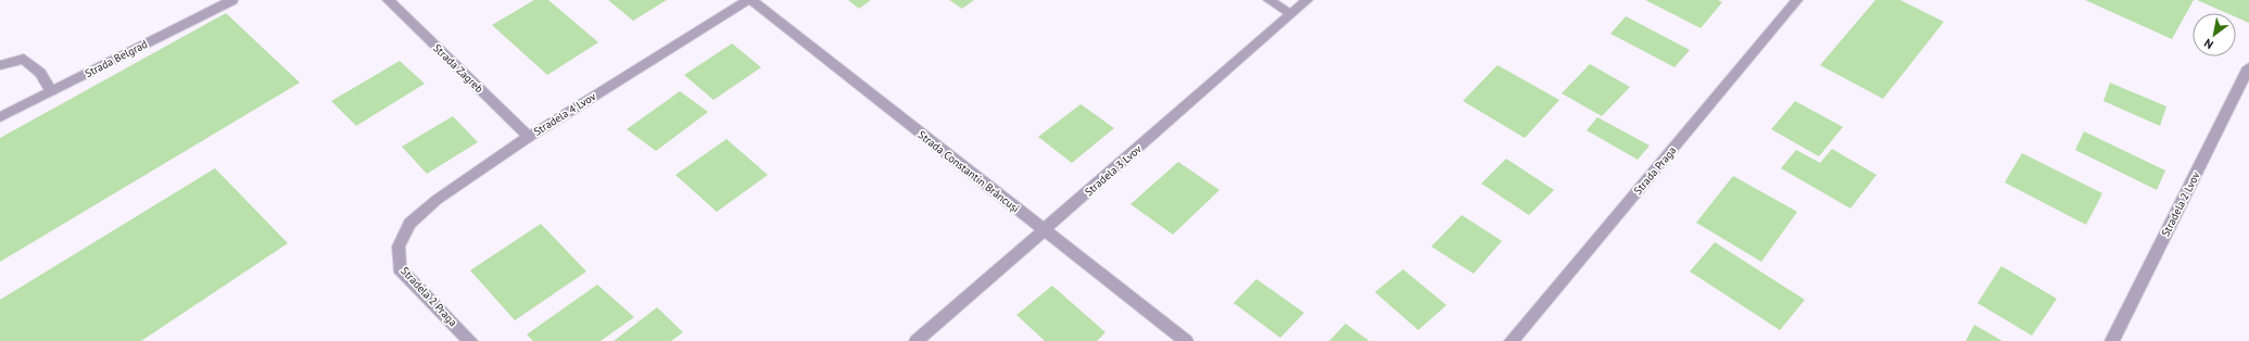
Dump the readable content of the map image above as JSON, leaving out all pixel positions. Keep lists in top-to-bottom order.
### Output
{
  "streets": {
    "street": [
      "Strada Belgrad",
      "Strada Zagreb",
      "Stradela 4 Lvov",
      "Stradela 3 Lvov",
      "Strada Praga",
      "Strada Constantin Brâncuși",
      "Stradela 2 Lvov",
      "Stradela 2 Praga"
    ]
  },
  "crossings": [
    ["Strada Zagreb", "Stradela 4 Lvov"],
    ["Stradela 4 Lvov", "Stradela 2 Praga"],
    ["Stradela 3 Lvov", "Strada Constantin Brâncuși"]
  ],
  "north": "bottom left"
}
